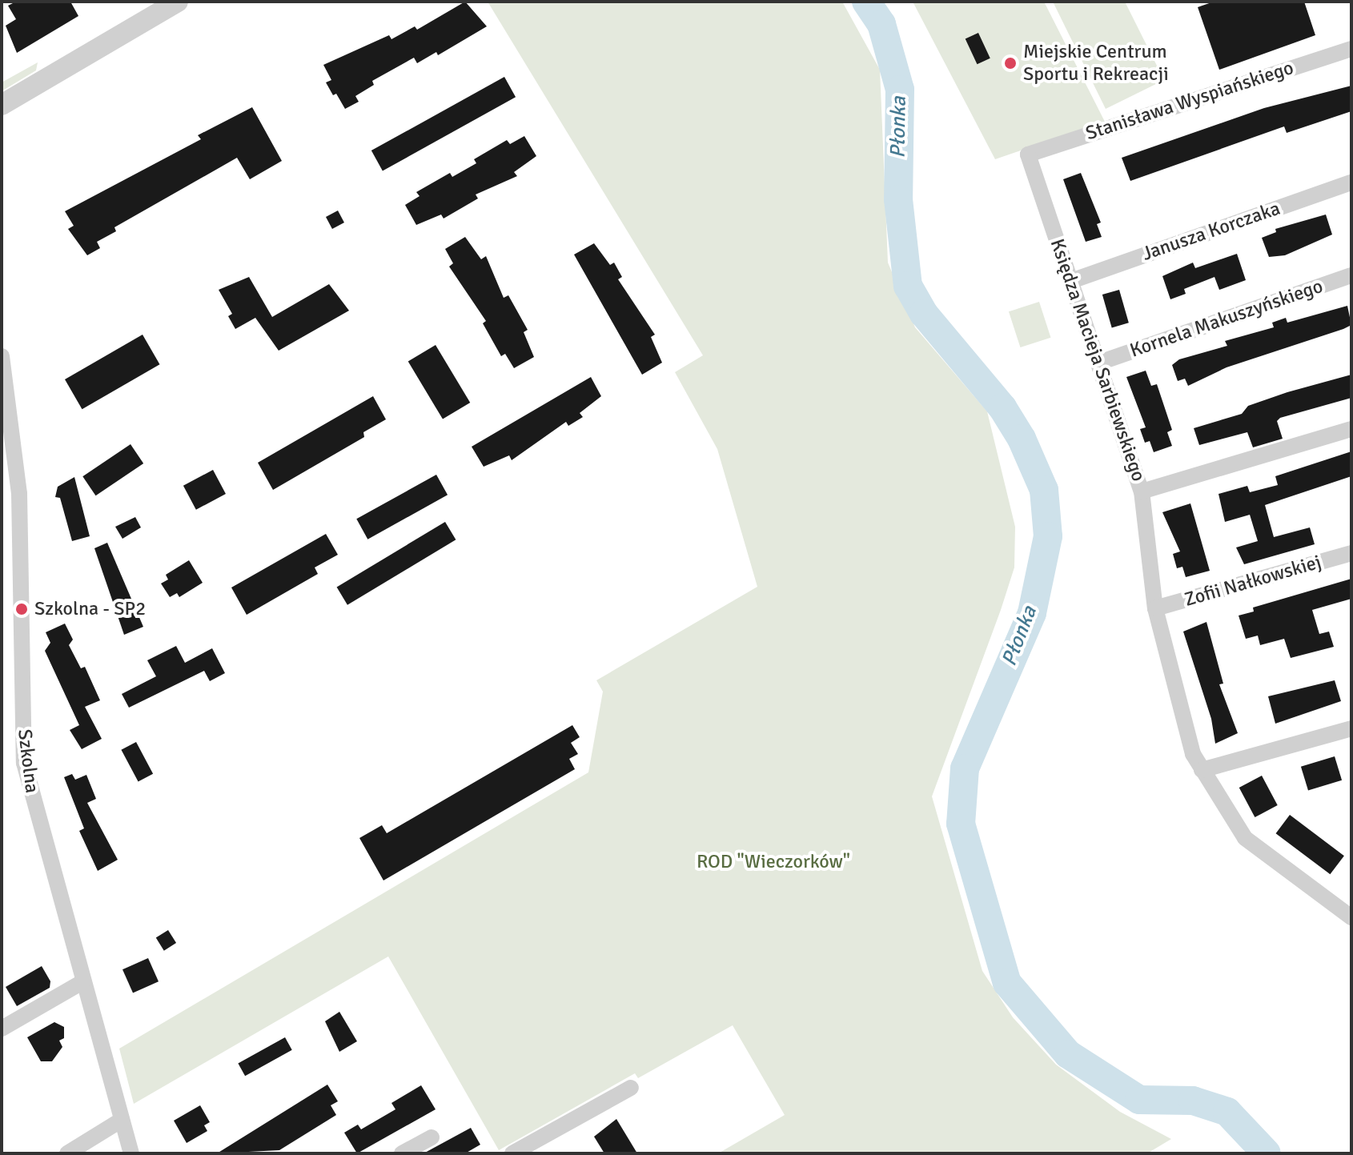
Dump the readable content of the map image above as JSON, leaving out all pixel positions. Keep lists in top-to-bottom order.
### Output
{
  "streets": {
    "street": [
      "Stanisława Wyspiańskiego",
      "Janusza Korczaka",
      "Kornela Makuszyńskiego",
      "Księdza Macieja Sarbiewskiego",
      "Zofii Nałkowskiej",
      "Szkolna"
    ]
  },
  "crossings": [
    ["Stanisława Wyspiańskiego", "Księdza Macieja Sarbiewskiego"],
    ["Janusza Korczaka", "Księdza Macieja Sarbiewskiego"],
    ["Kornela Makuszyńskiego", "Księdza Macieja Sarbiewskiego"],
    ["Księdza Macieja Sarbiewskiego", "Zofii Nałkowskiej"]
  ],
  "water": ["Płonka"],
  "parks": ["ROD \"Wieczorków\""],
  "places": ["Miejskie Centrum Sportu i Rekreacji", "Szkolna - SP2"]
}
